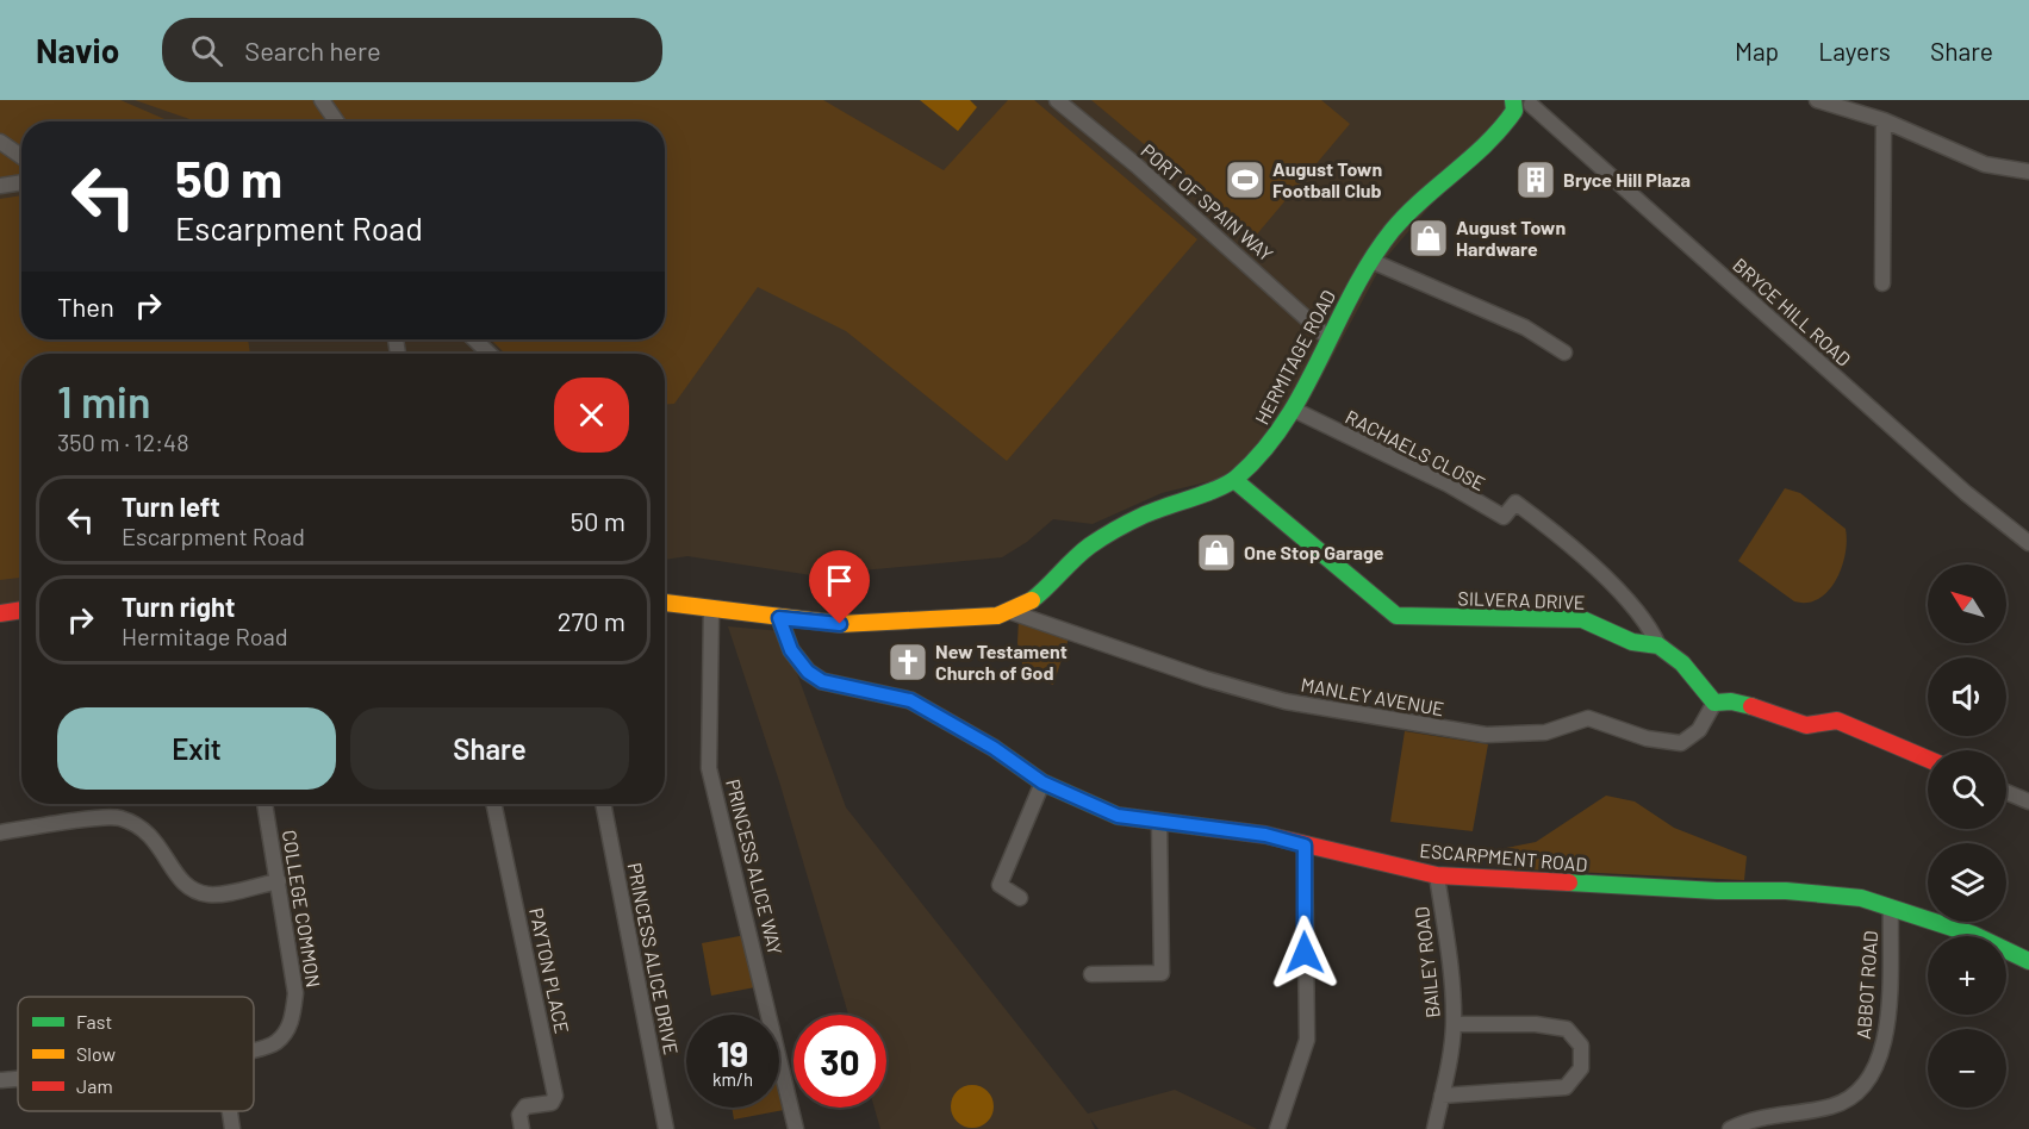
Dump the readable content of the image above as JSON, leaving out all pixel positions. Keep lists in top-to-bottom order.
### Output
{
  "streets": {
    "street": [
      "PORT OF SPAIN WAY",
      "BRYCE HILL ROAD",
      "HERMITAGE ROAD",
      "RACHAELS CLOSE",
      "SILVERA DRIVE",
      "MANLEY AVENUE",
      "ESCARPMENT ROAD",
      "PRINCESS ALICE WAY",
      "COLLEGE COMMON",
      "PRINCESS ALICE DRIVE",
      "BAILEY ROAD",
      "PAYTON PLACE",
      "ABBOT ROAD"
    ]
  },
  "crossings": [
    ["PORT OF SPAIN WAY", "HERMITAGE ROAD"],
    ["HERMITAGE ROAD", "RACHAELS CLOSE"],
    ["HERMITAGE ROAD", "SILVERA DRIVE"],
    ["HERMITAGE ROAD", "MANLEY AVENUE"],
    ["HERMITAGE ROAD", "ESCARPMENT ROAD"],
    ["HERMITAGE ROAD", "PRINCESS ALICE WAY"],
    ["RACHAELS CLOSE", "SILVERA DRIVE"],
    ["SILVERA DRIVE", "MANLEY AVENUE"],
    ["ESCARPMENT ROAD", "BAILEY ROAD"],
    ["ESCARPMENT ROAD", "ABBOT ROAD"]
  ],
  "places": {
    "sports": ["August Town Football Club"],
    "building": ["Bryce Hill Plaza"],
    "shop": ["August Town Hardware", "One Stop Garage"],
    "church": ["New Testament Church of God"]
  },
  "legend": ["Fast", "Slow", "Jam"],
  "north": "top left",
  "page": {
    "header": "Navio",
    "search": "Search here",
    "nav": ["Map", "Layers", "Share"],
    "turn": ["50 m", "Escarpment Road"],
    "then": "Then",
    "heading": ["1 min", "350 m · 12:48"],
    "list": [
      {
        "name": "Turn left",
        "note": "Escarpment Road",
        "value": "50 m"
      },
      {
        "name": "Turn right",
        "note": "Hermitage Road",
        "value": "270 m"
      }
    ],
    "map_buttons": ["+", "−"],
    "buttons": ["Exit", "Share"],
    "speed": "19 km/h",
    "limit": "30"
  }
}
